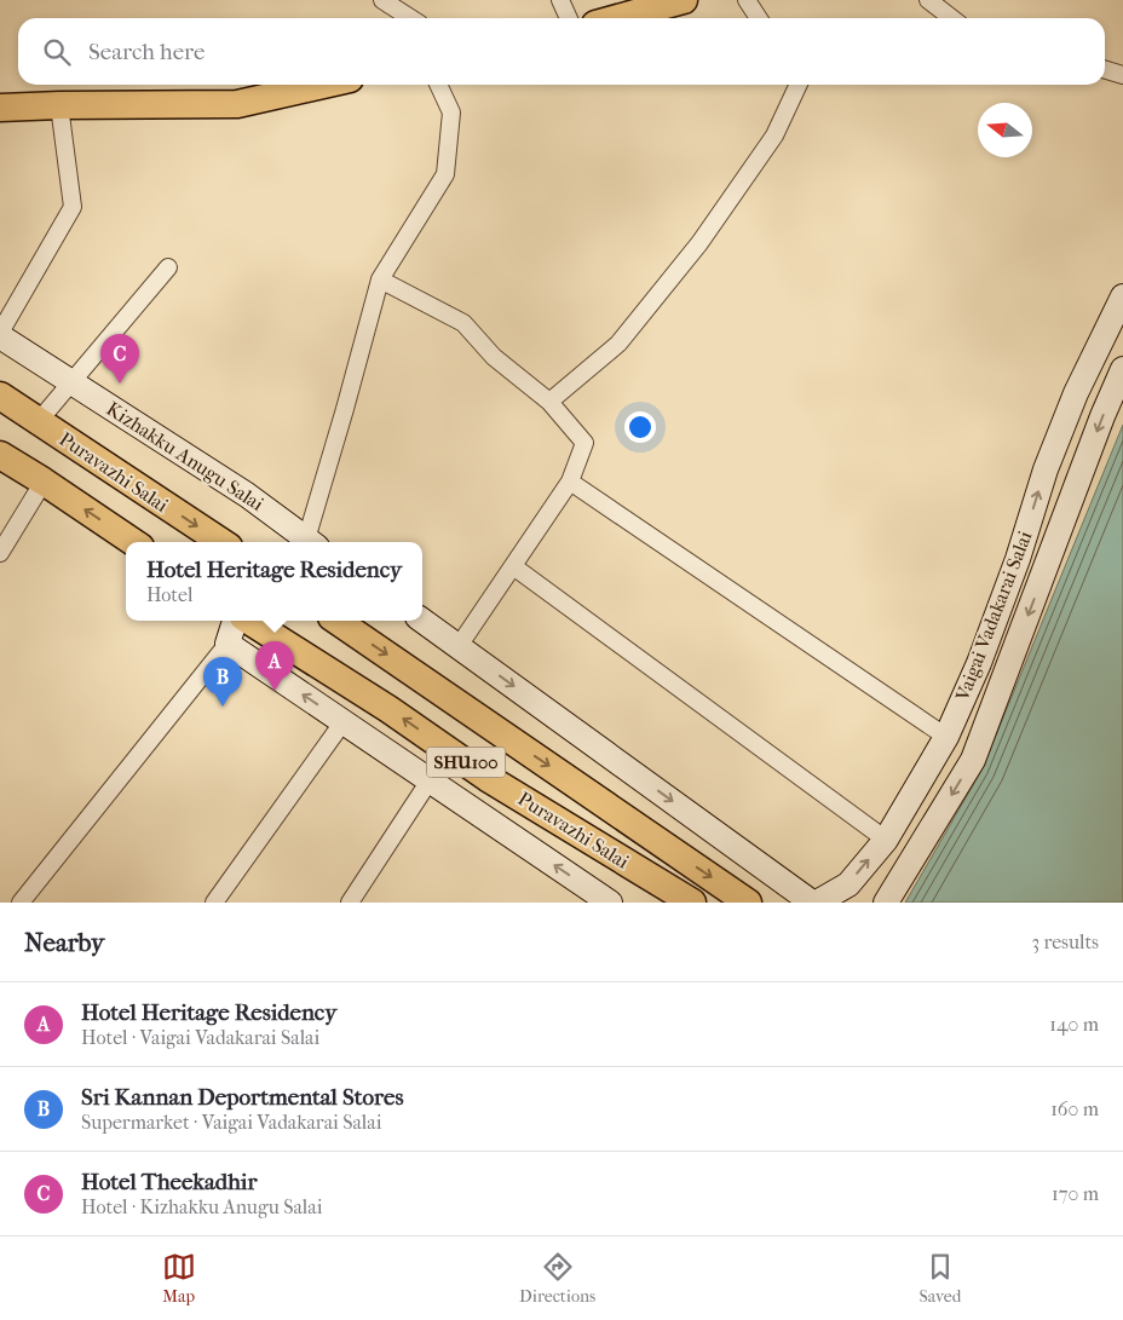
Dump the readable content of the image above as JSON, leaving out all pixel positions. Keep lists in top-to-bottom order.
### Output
{
  "streets": {
    "main road": [
      "Kizhakku Anugu Salai",
      "Puravazhi Salai",
      "Vaigai Vadakarai Salai",
      "SHU100"
    ]
  },
  "north": "left",
  "page": {
    "search": "Search here",
    "pins": ["C", "A", "B"],
    "popup": ["Hotel Heritage Residency", "Hotel"],
    "heading": ["Nearby", "3 results"],
    "list": [
      {
        "mark": "A",
        "name": "Hotel Heritage Residency",
        "note": "Hotel · Vaigai Vadakarai Salai",
        "value": "140 m"
      },
      {
        "mark": "B",
        "name": "Sri Kannan Deportmental Stores",
        "note": "Supermarket · Vaigai Vadakarai Salai",
        "value": "160 m"
      },
      {
        "mark": "C",
        "name": "Hotel Theekadhir",
        "note": "Hotel · Kizhakku Anugu Salai",
        "value": "170 m"
      }
    ],
    "nav": ["Map", "Directions", "Saved"]
  }
}
